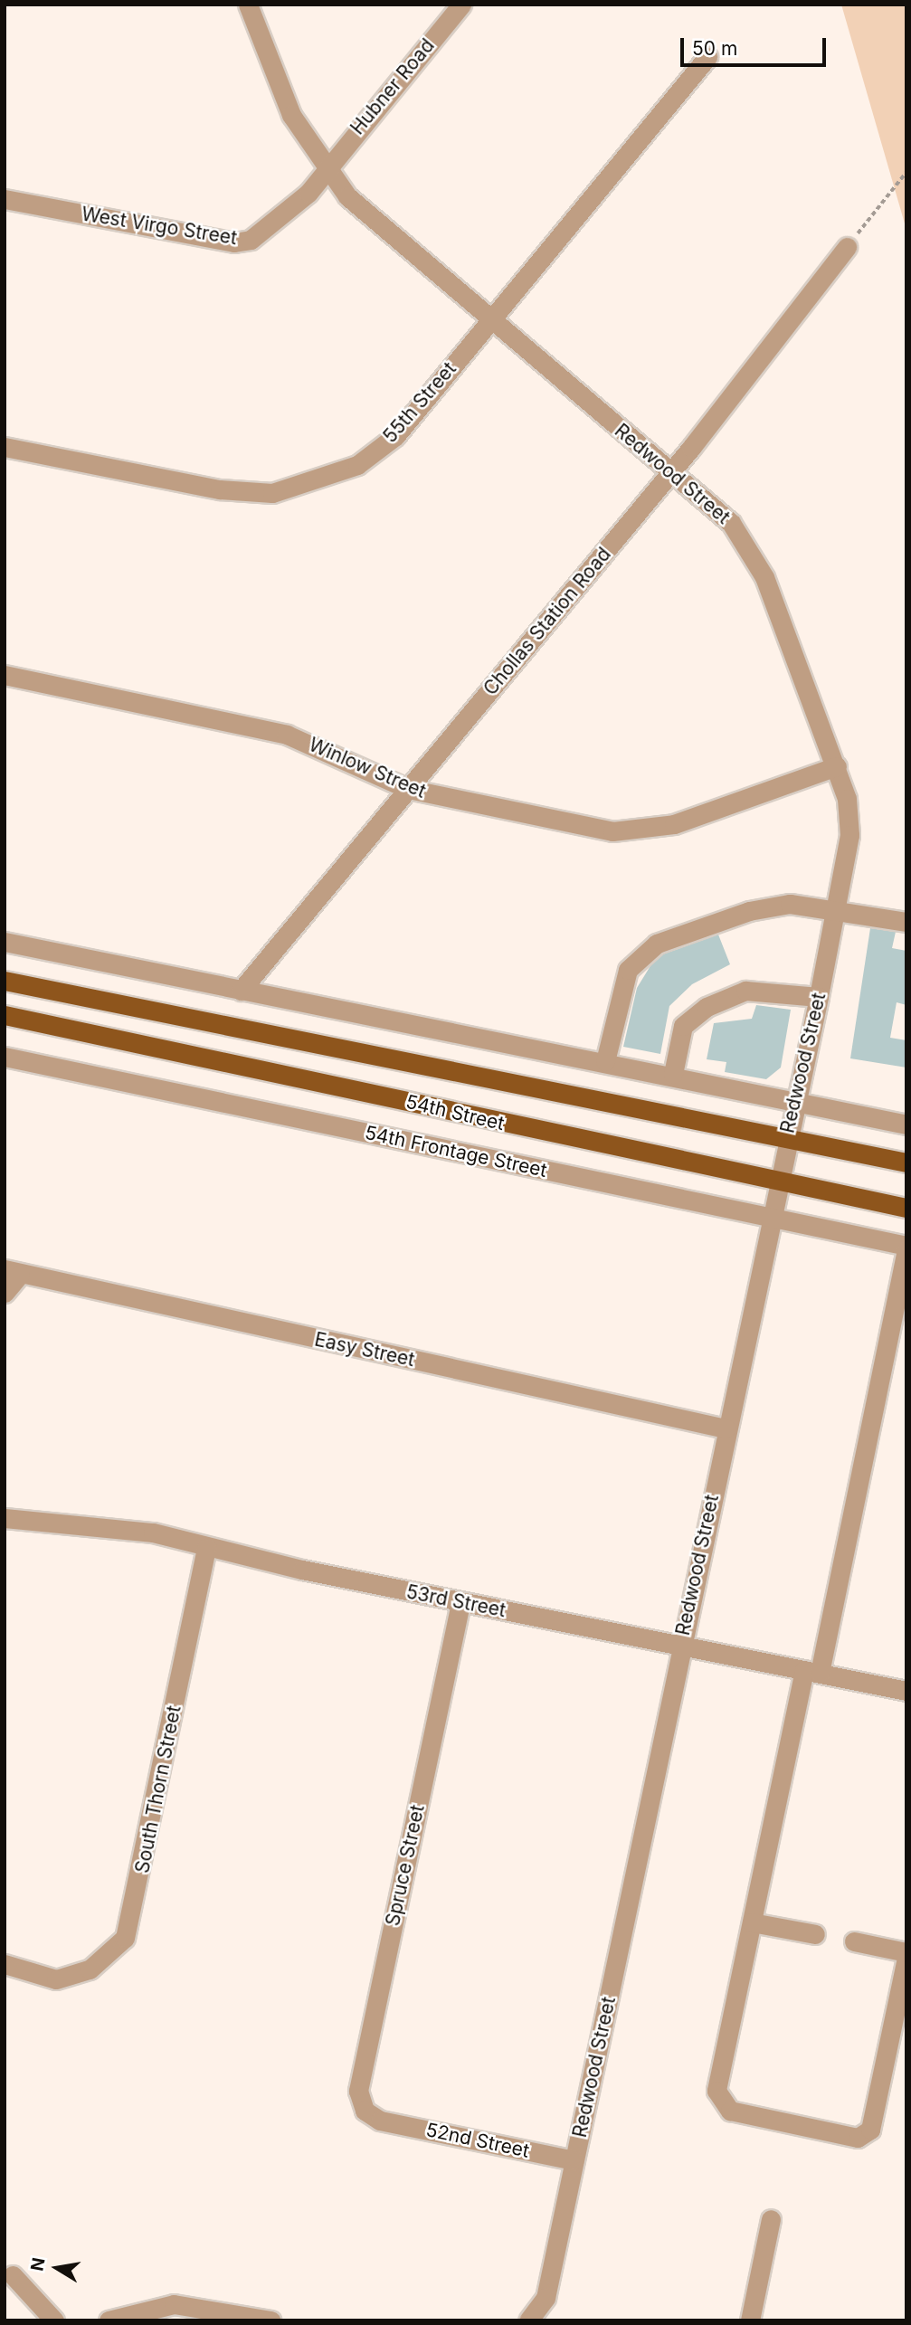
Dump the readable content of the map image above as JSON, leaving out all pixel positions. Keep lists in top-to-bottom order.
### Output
{
  "streets": {
    "main road": ["54th Street"],
    "street": [
      "Hubner Road",
      "West Virgo Street",
      "55th Street",
      "Redwood Street",
      "Chollas Station Road",
      "Winlow Street",
      "54th Frontage Street",
      "Easy Street",
      "53rd Street",
      "South Thorn Street",
      "Spruce Street",
      "52nd Street"
    ]
  },
  "crossings": [
    ["Hubner Road", "West Virgo Street"],
    ["Hubner Road", "Redwood Street"],
    ["West Virgo Street", "Redwood Street"],
    ["55th Street", "Redwood Street"],
    ["Redwood Street", "Chollas Station Road"],
    ["Redwood Street", "Winlow Street"],
    ["Redwood Street", "54th Street"],
    ["Redwood Street", "54th Frontage Street"],
    ["Redwood Street", "Easy Street"],
    ["Redwood Street", "53rd Street"],
    ["Redwood Street", "52nd Street"],
    ["Chollas Station Road", "Winlow Street"],
    ["53rd Street", "South Thorn Street"],
    ["53rd Street", "Spruce Street"],
    ["Spruce Street", "52nd Street"]
  ],
  "scale_bar": "50 m",
  "north": "left"
}
